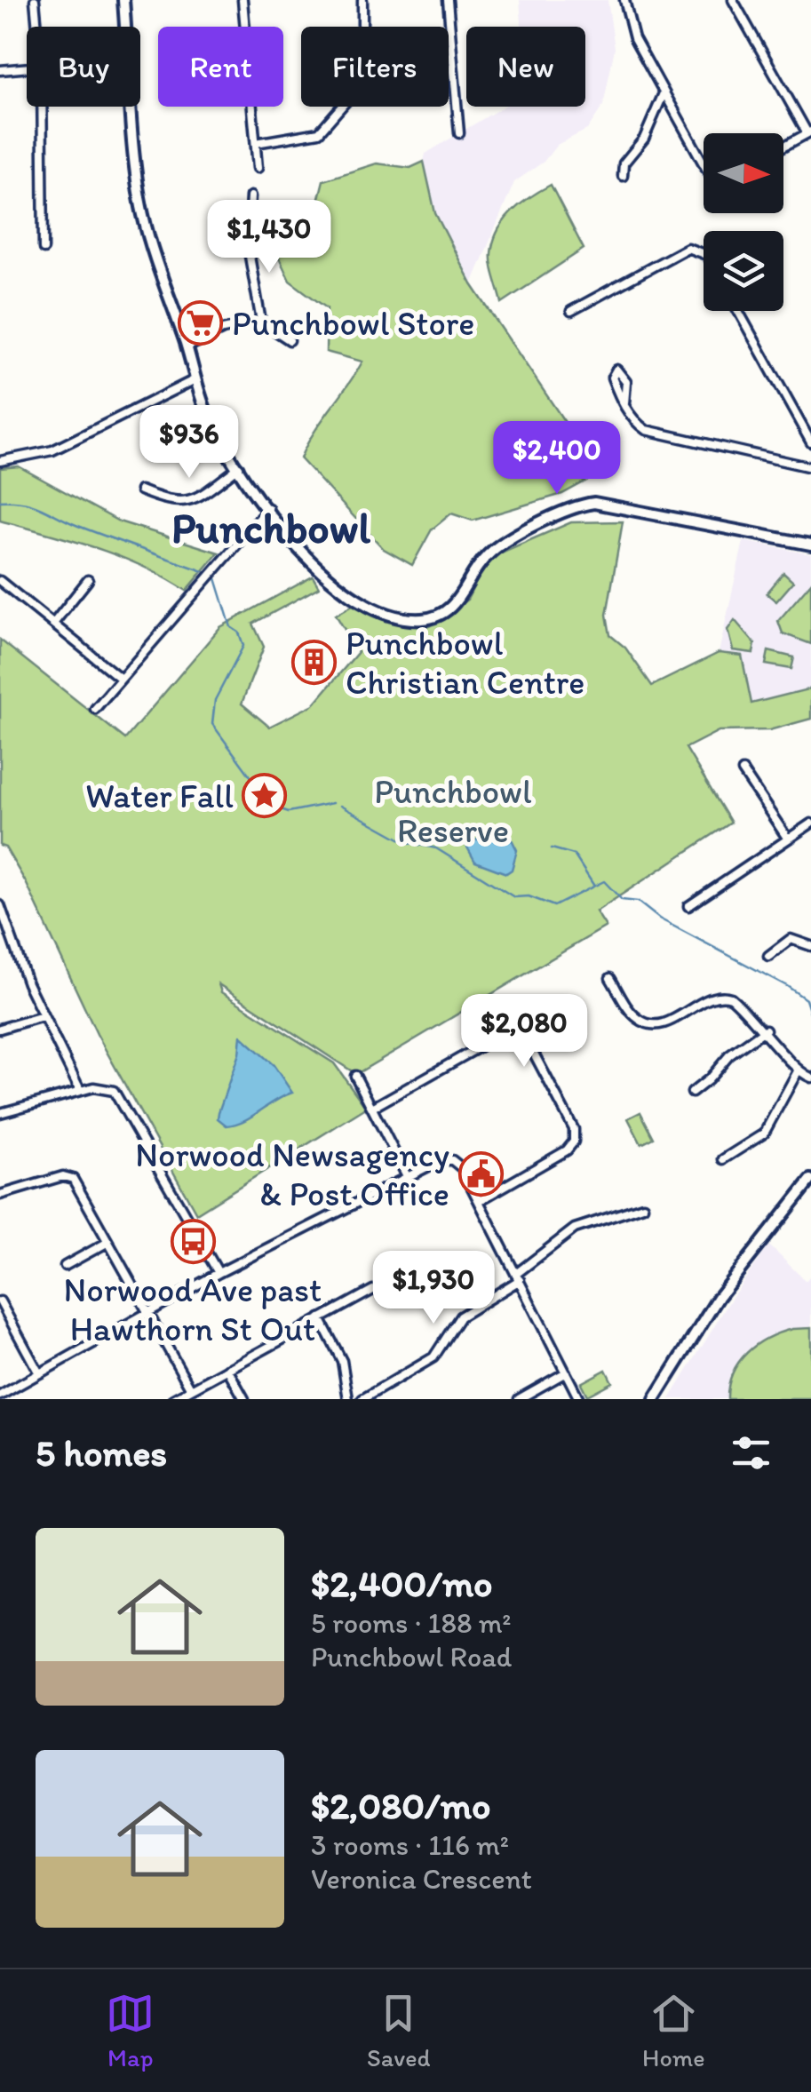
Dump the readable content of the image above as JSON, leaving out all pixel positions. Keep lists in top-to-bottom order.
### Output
{
  "districts": ["Punchbowl"],
  "parks": ["Punchbowl Reserve"],
  "places": {
    "supermarket": ["Punchbowl Store"],
    "building": ["Punchbowl Christian Centre"],
    "place": ["Water Fall"],
    "public building": ["Norwood Newsagency & Post Office"],
    "bus stop": ["Norwood Ave past Hawthorn St Out"]
  },
  "north": "right",
  "page": {
    "chip": [
      "Buy",
      "Rent",
      "Filters",
      "New"
    ],
    "price": [
      "$1,430",
      "$936",
      "$2,400",
      "$2,080",
      "$1,930"
    ],
    "heading": "5 homes",
    "list": [
      {
        "name": "$2,400/mo",
        "note": "5 rooms · 188 m² · Punchbowl Road"
      },
      {
        "name": "$2,080/mo",
        "note": "3 rooms · 116 m² · Veronica Crescent"
      }
    ],
    "tabs": ["Map", "Saved", "Home"]
  }
}
